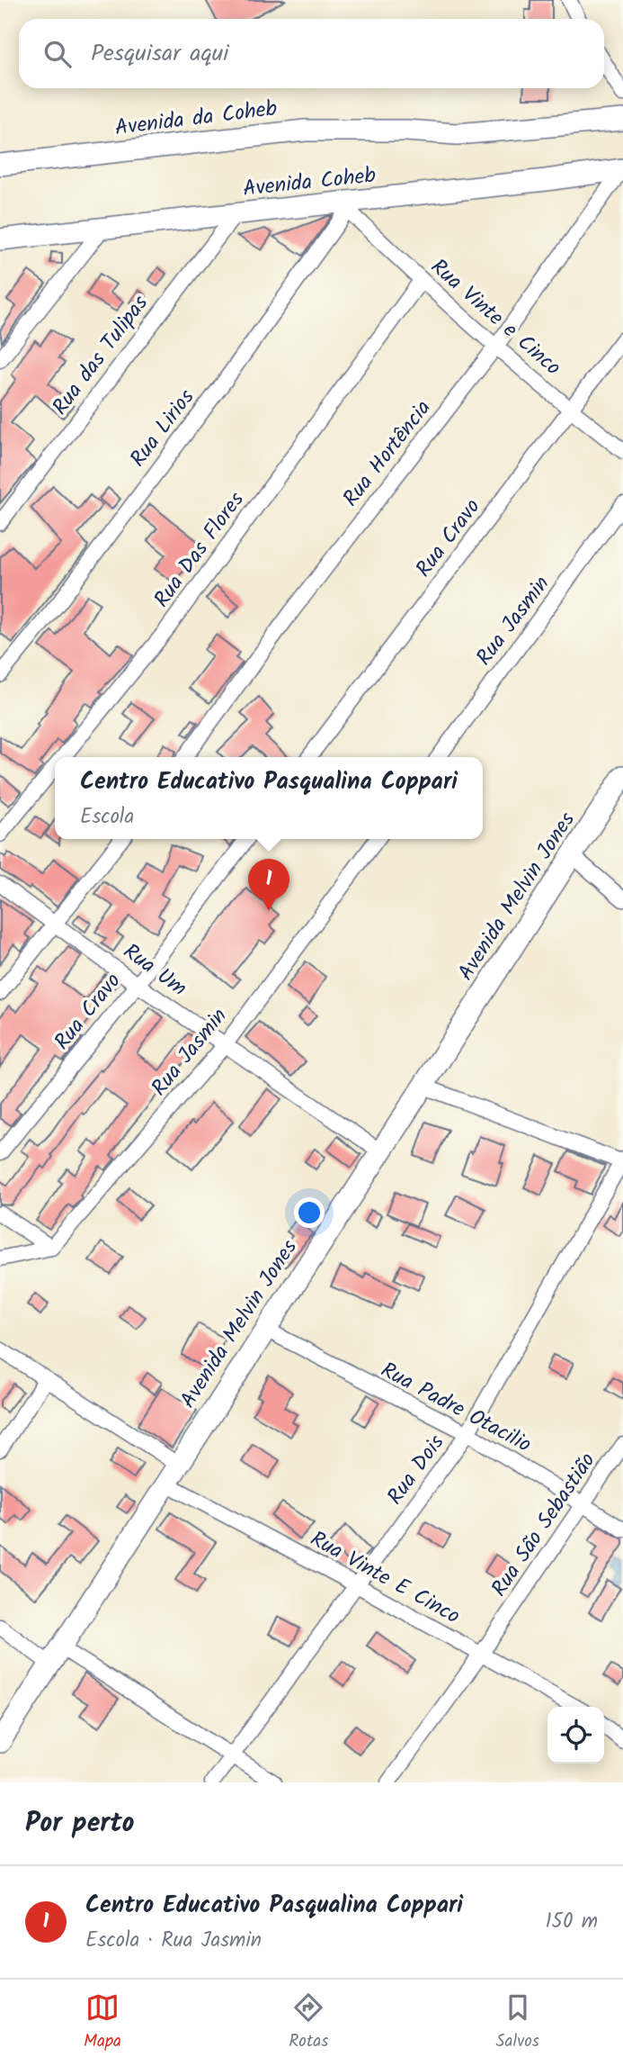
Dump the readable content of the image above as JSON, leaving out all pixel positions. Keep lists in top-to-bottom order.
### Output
{
  "streets": {
    "main road": ["Avenida da Coheb", "Avenida Coheb", "Avenida Melvin Jones"],
    "street": [
      "Rua Vinte e Cinco",
      "Rua das Tulipas",
      "Rua Lirios",
      "Rua Hortência",
      "Rua Cravo",
      "Rua Das Flores",
      "Rua Jasmin",
      "Rua Um",
      "Rua Padre Otacilio",
      "Rua Dois",
      "Rua São Sebastião",
      "Rua Vinte E Cinco"
    ]
  },
  "crossings": [
    ["Avenida Coheb", "Rua Vinte e Cinco"],
    ["Avenida Coheb", "Rua das Tulipas"],
    ["Avenida Coheb", "Rua Lirios"],
    ["Avenida Coheb", "Rua Hortência"],
    ["Rua Vinte e Cinco", "Rua Lirios"],
    ["Rua Vinte e Cinco", "Rua Hortência"],
    ["Rua Vinte e Cinco", "Rua Cravo"],
    ["Rua Vinte e Cinco", "Rua Das Flores"],
    ["Rua Cravo", "Rua Um"],
    ["Rua Jasmin", "Rua Um"],
    ["Avenida Melvin Jones", "Rua Um"],
    ["Avenida Melvin Jones", "Rua Padre Otacilio"],
    ["Avenida Melvin Jones", "Rua Vinte E Cinco"],
    ["Rua Padre Otacilio", "Rua Dois"],
    ["Rua Padre Otacilio", "Rua São Sebastião"],
    ["Rua Dois", "Rua Vinte E Cinco"],
    ["Rua São Sebastião", "Rua Vinte E Cinco"]
  ],
  "page": {
    "search": "Pesquisar aqui",
    "popup": ["Centro Educativo Pasqualina Coppari", "Escola"],
    "pins": "1",
    "heading": "Por perto",
    "list": [
      {
        "mark": "1",
        "name": "Centro Educativo Pasqualina Coppari",
        "note": "Escola · Rua Jasmin",
        "value": "150 m"
      }
    ],
    "nav": ["Mapa", "Rotas", "Salvos"]
  }
}
